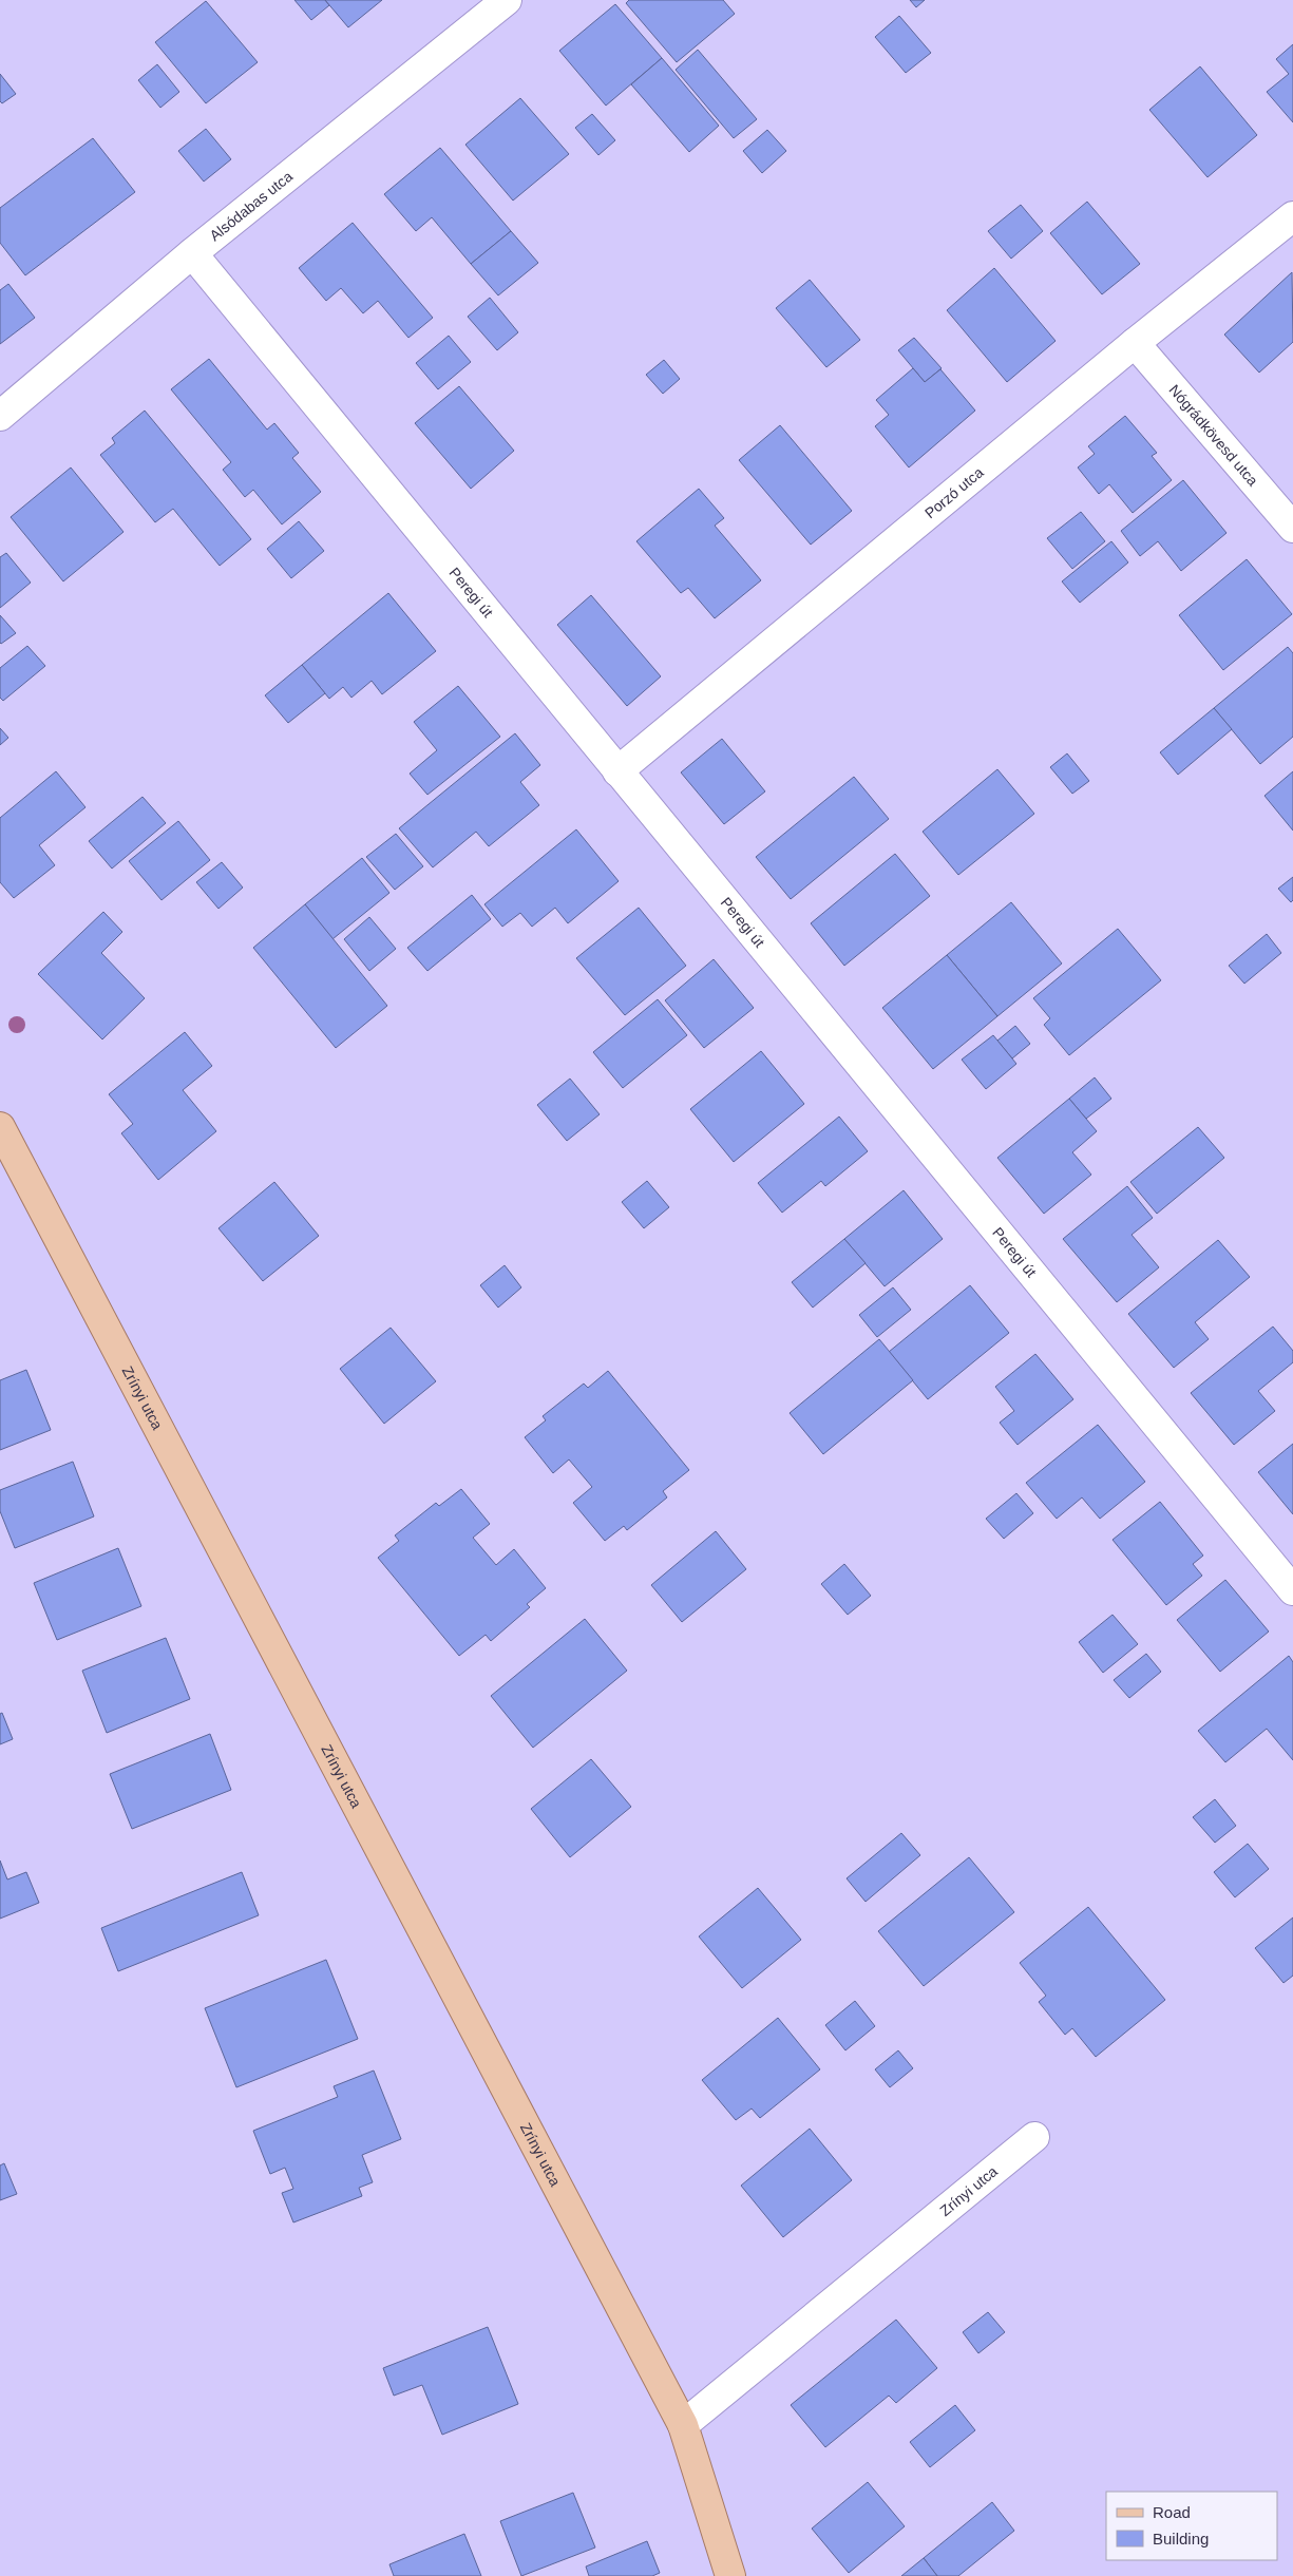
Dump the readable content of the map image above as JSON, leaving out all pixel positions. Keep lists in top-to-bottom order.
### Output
{
  "streets": {
    "main road": ["Zrínyi utca"],
    "street": [
      "Alsódabas utca",
      "Nógrádkövesd utca",
      "Porzó utca",
      "Peregi út"
    ]
  },
  "crossings": [
    ["Alsódabas utca", "Peregi út"],
    ["Nógrádkövesd utca", "Porzó utca"],
    ["Porzó utca", "Peregi út"]
  ],
  "legend": ["Road", "Building"]
}
